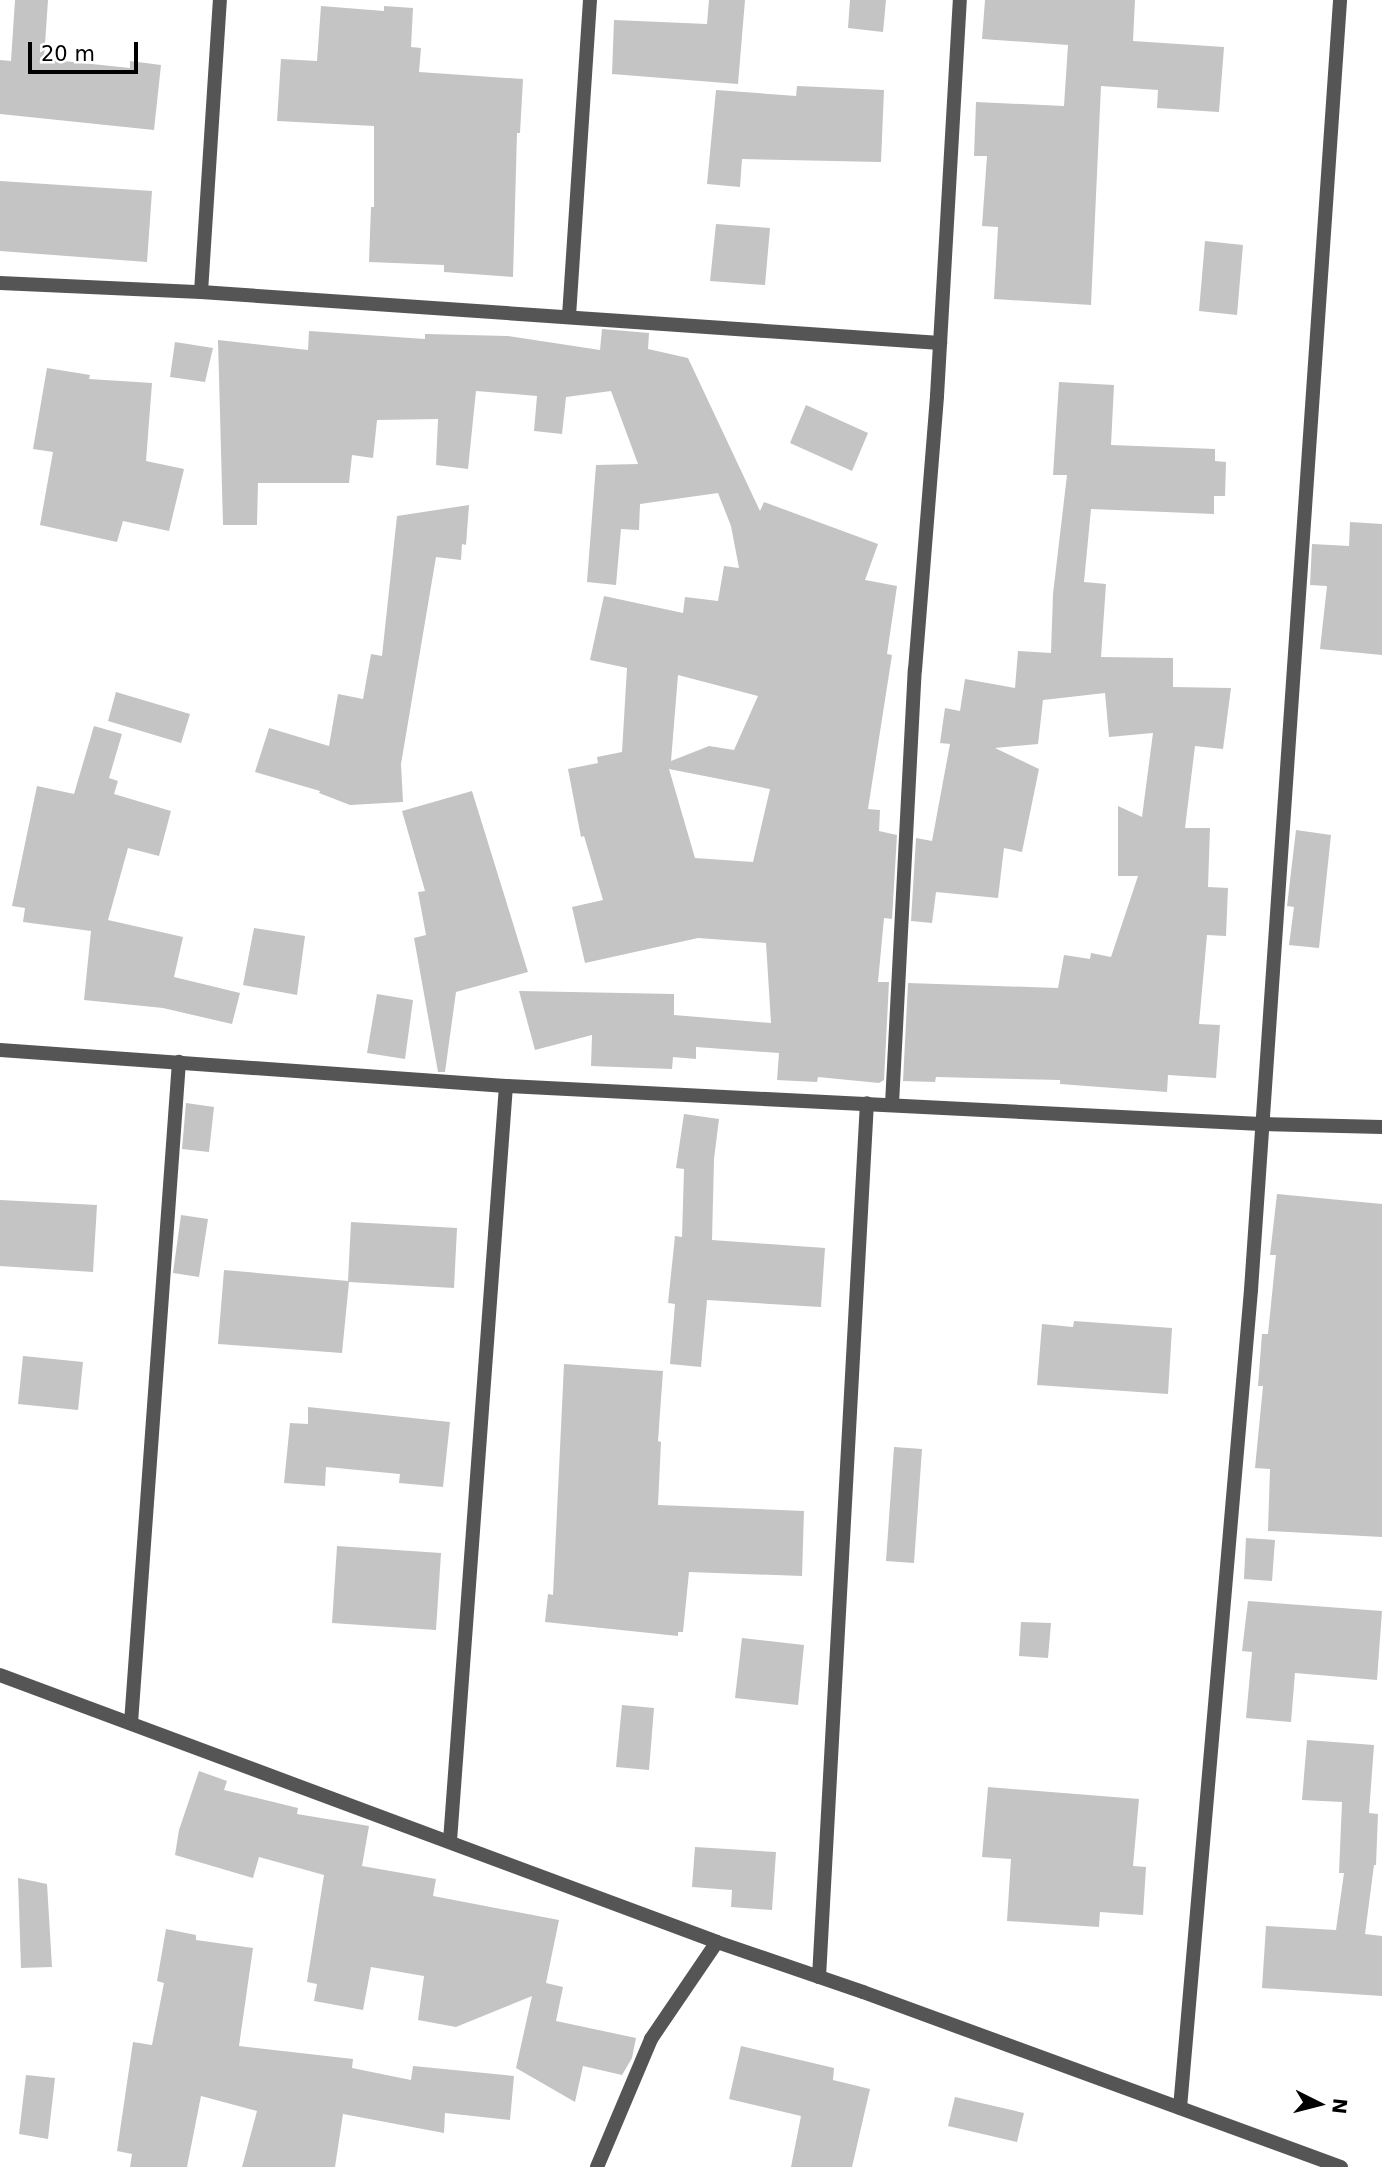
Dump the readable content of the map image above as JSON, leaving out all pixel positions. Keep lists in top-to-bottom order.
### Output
{
  "scale_bar": "20 m",
  "north": "right"
}
